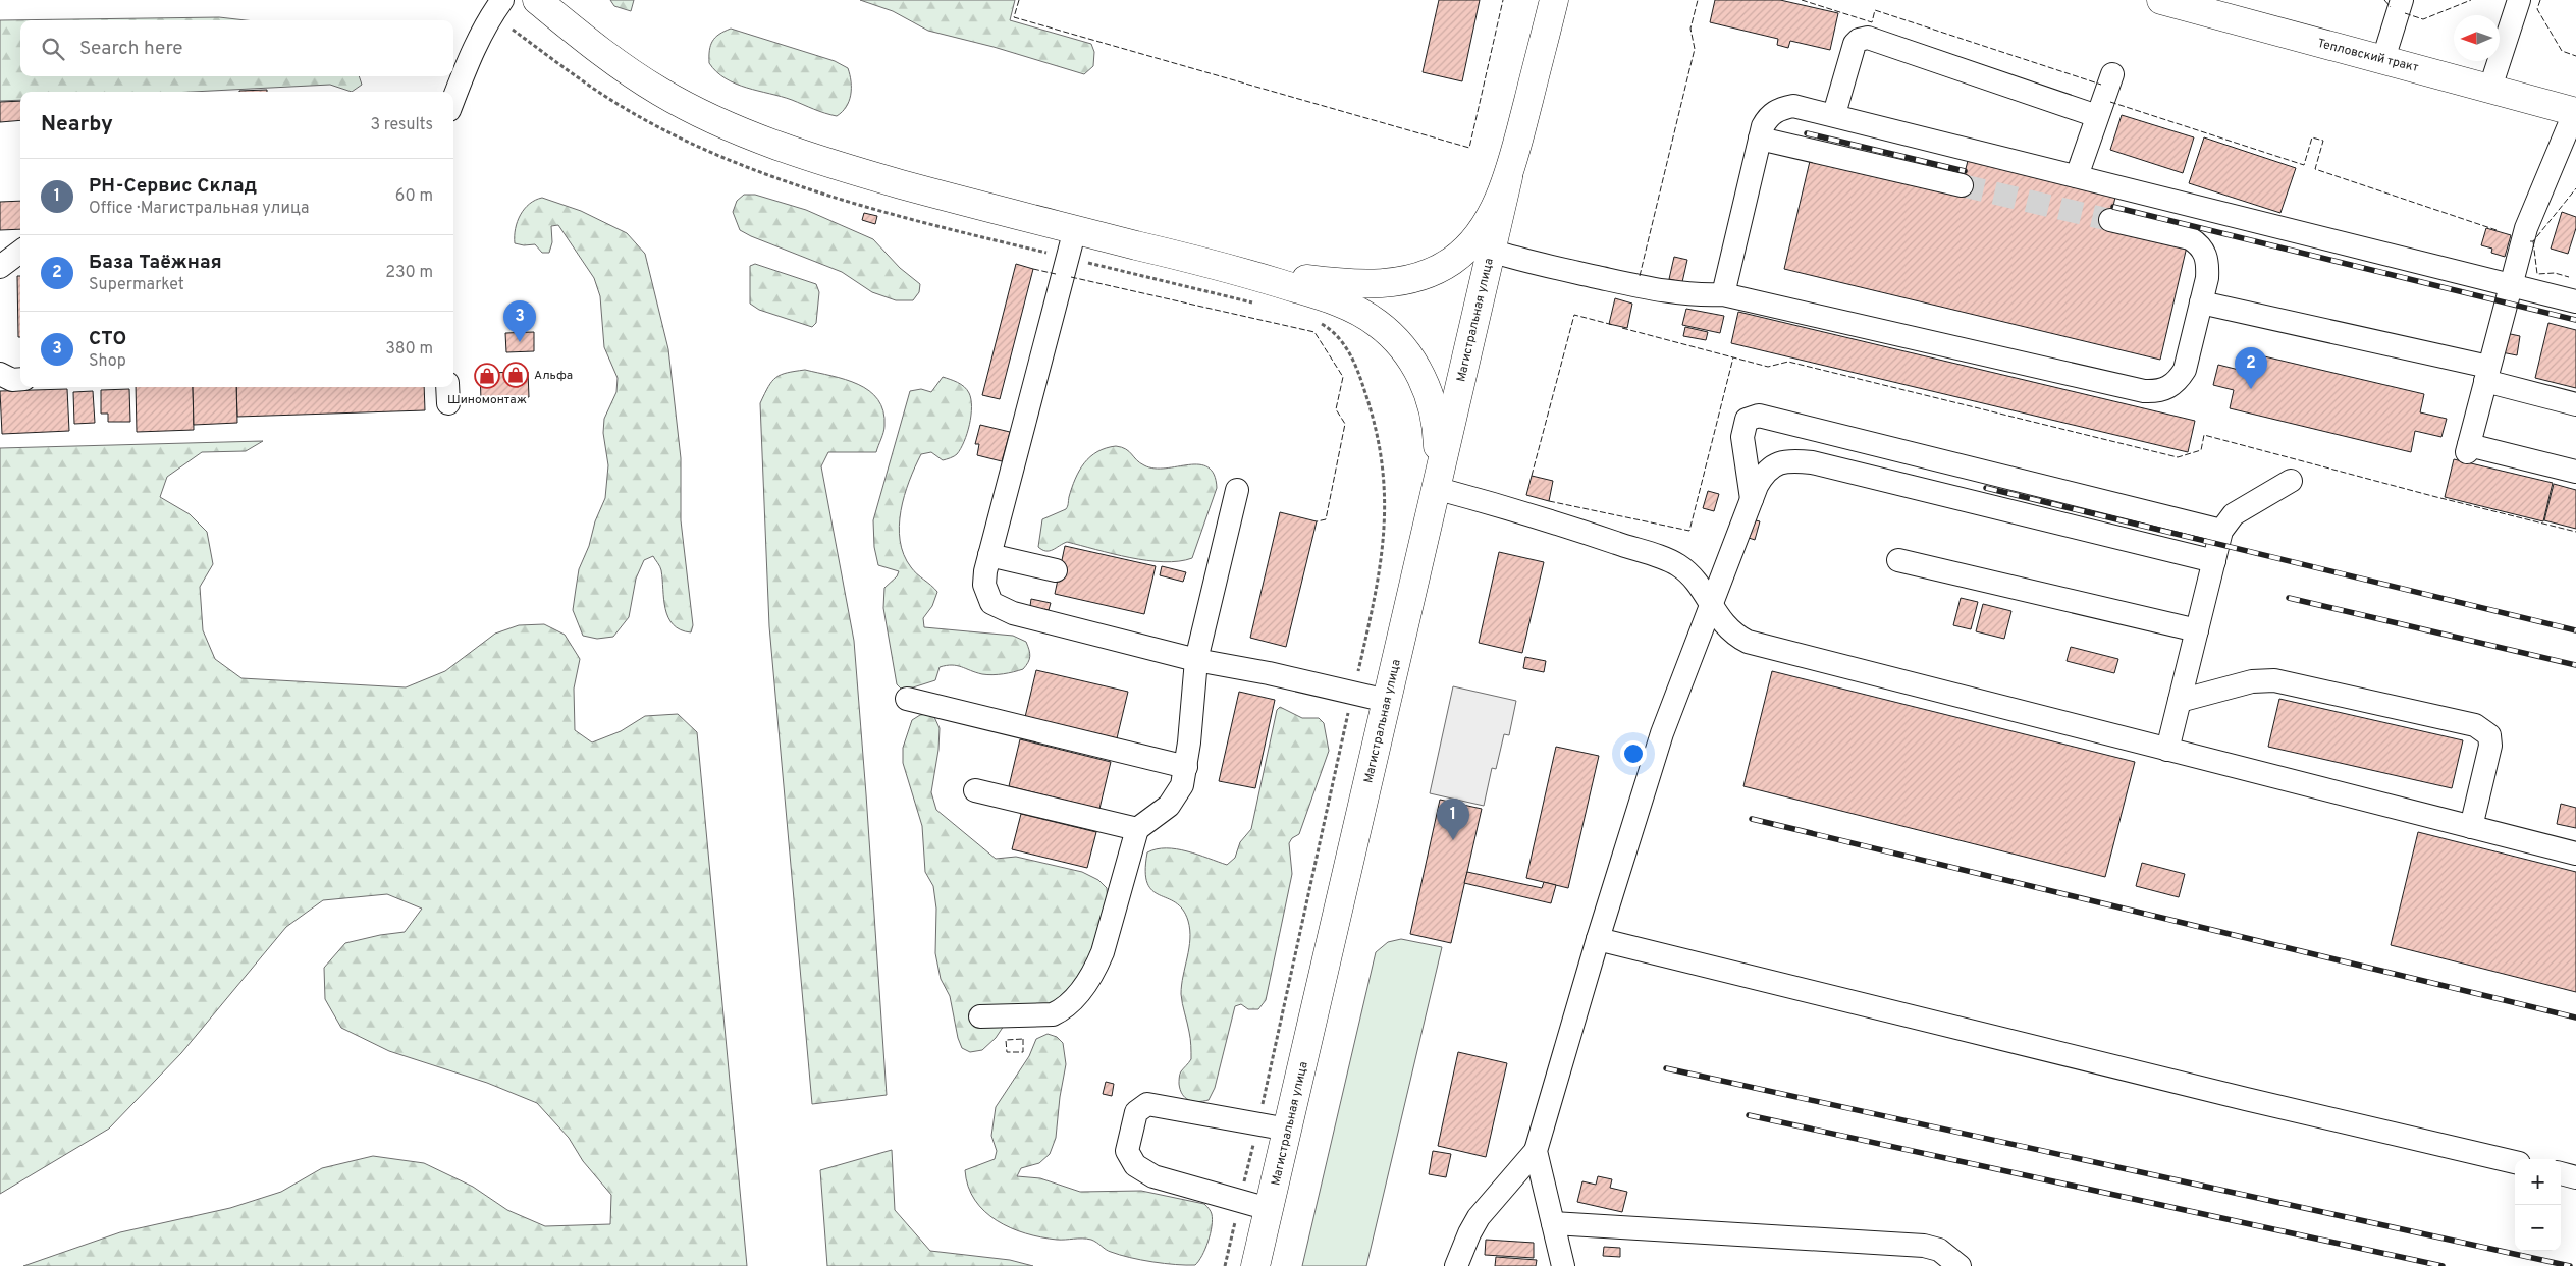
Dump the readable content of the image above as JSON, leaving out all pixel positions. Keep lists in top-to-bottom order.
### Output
{
  "streets": {
    "main road": ["Тепловский тракт", "Магистральная улица"]
  },
  "places": {
    "shop": ["Альфа", "Шиномонтаж"]
  },
  "north": "left",
  "page": {
    "search": "Search here",
    "heading": ["Nearby", "3 results"],
    "list": [
      {
        "mark": "1",
        "name": "РН-Сервис Cклад",
        "note": "Office · Магистральная улица",
        "value": "60 m"
      },
      {
        "mark": "2",
        "name": "База Таёжная",
        "note": "Supermarket",
        "value": "230 m"
      },
      {
        "mark": "3",
        "name": "СТО",
        "note": "Shop",
        "value": "380 m"
      }
    ],
    "pins": ["3", "2", "1"],
    "map_buttons": ["+", "−"]
  }
}
